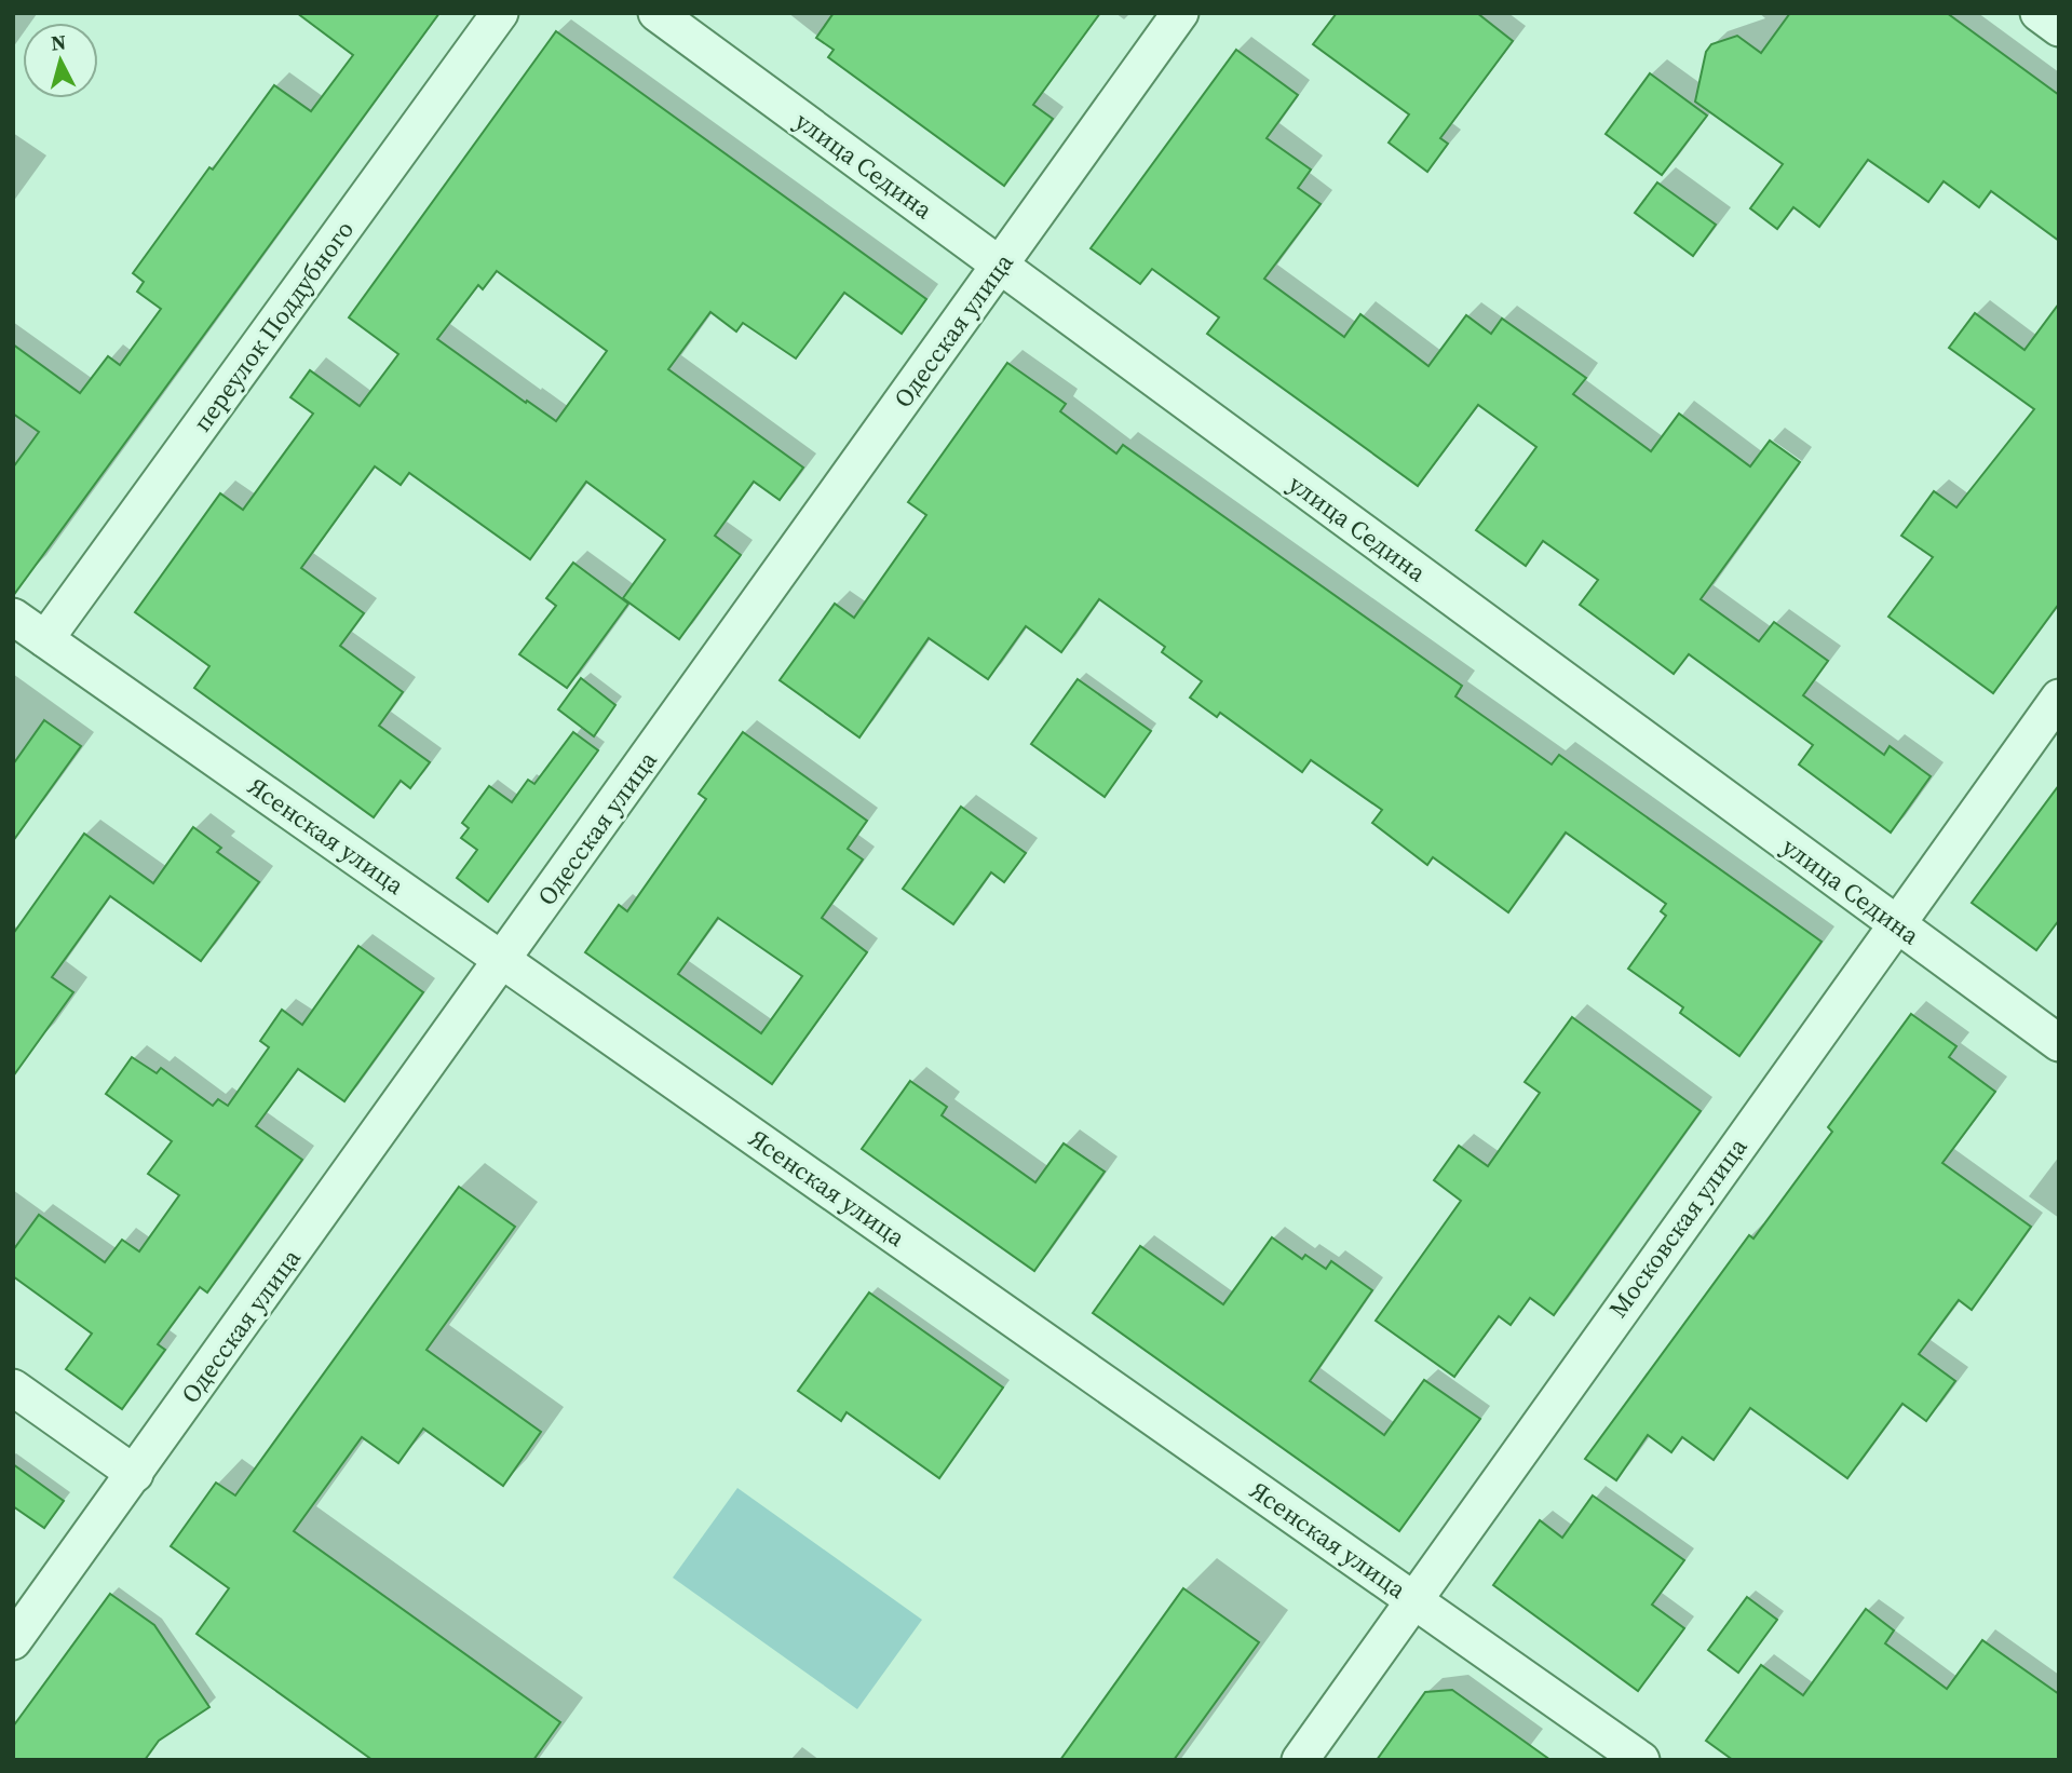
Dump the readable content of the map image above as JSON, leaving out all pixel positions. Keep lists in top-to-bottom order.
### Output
{
  "streets": {
    "street": [
      "улица Седина",
      "переулок Поддубного",
      "Одесская улица",
      "Ясенская улица",
      "Московская улица"
    ]
  },
  "crossings": [
    ["улица Седина", "Одесская улица"],
    ["улица Седина", "Московская улица"],
    ["переулок Поддубного", "Ясенская улица"],
    ["Одесская улица", "Ясенская улица"],
    ["Ясенская улица", "Московская улица"]
  ],
  "north": "top"
}
